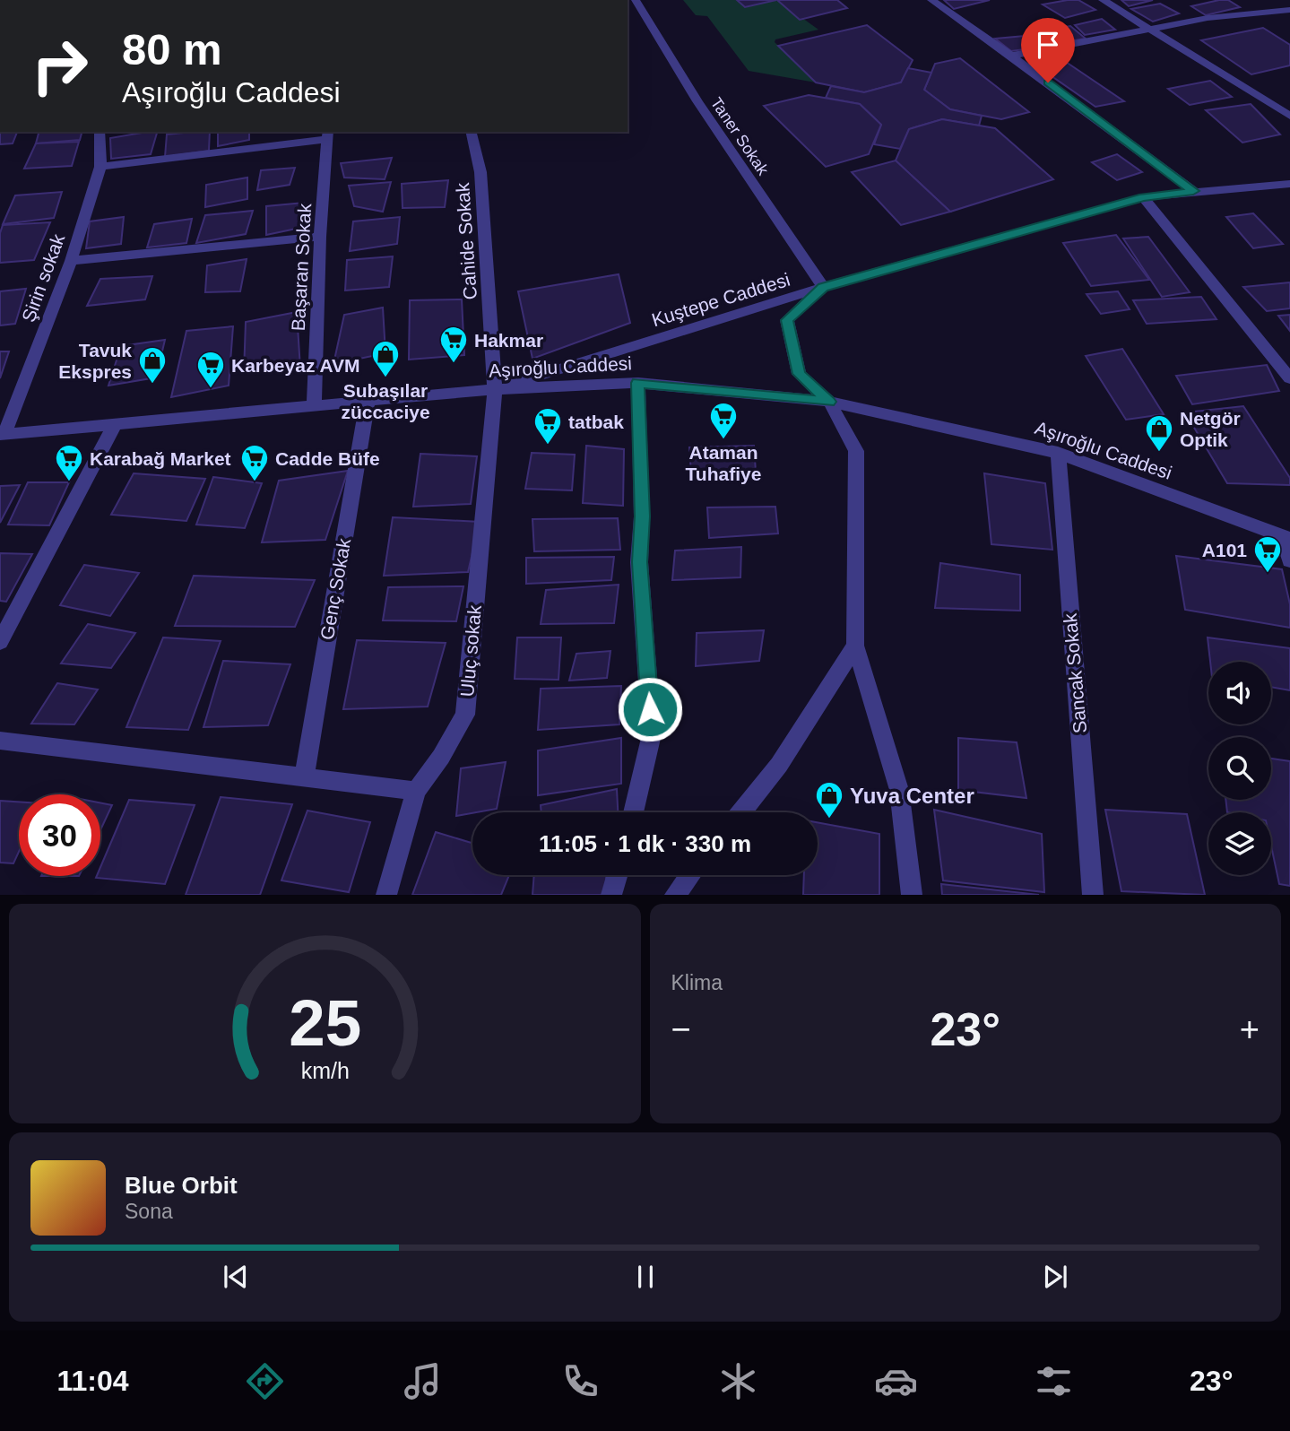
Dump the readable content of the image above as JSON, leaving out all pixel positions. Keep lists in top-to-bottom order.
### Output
{
  "streets": {
    "street": [
      "Taner Sokak",
      "Cahide Sokak",
      "Başaran Sokak",
      "Şirin sokak",
      "Kuştepe Caddesi",
      "Aşıroğlu Caddesi",
      "Genç Sokak",
      "Uluç sokak",
      "Sancak Sokak"
    ]
  },
  "crossings": [
    ["Taner Sokak", "Kuştepe Caddesi"],
    ["Cahide Sokak", "Kuştepe Caddesi"],
    ["Cahide Sokak", "Aşıroğlu Caddesi"],
    ["Cahide Sokak", "Uluç sokak"],
    ["Başaran Sokak", "Aşıroğlu Caddesi"],
    ["Şirin sokak", "Aşıroğlu Caddesi"],
    ["Kuştepe Caddesi", "Aşıroğlu Caddesi"],
    ["Kuştepe Caddesi", "Uluç sokak"],
    ["Aşıroğlu Caddesi", "Genç Sokak"],
    ["Aşıroğlu Caddesi", "Uluç sokak"],
    ["Aşıroğlu Caddesi", "Sancak Sokak"]
  ],
  "places": {
    "supermarket": [
      "Hakmar",
      "Karbeyaz AVM",
      "Ataman Tuhafiye",
      "tatbak",
      "Karabağ Market",
      "Cadde Büfe",
      "A101"
    ],
    "shop": [
      "Subaşılar züccaciye",
      "Tavuk Ekspres",
      "Netgör Optik",
      "Yuva Center"
    ]
  },
  "page": {
    "turn": ["80 m", "Aşıroğlu Caddesi"],
    "limit": "30",
    "trip": "11:05 · 1 dk · 330 m",
    "tile": "Klima",
    "heat": ["−", "23°", "+"],
    "song": ["Blue Orbit", "Sona"],
    "tabs": ["11:04", "23°"],
    "gauge": ["25", "km/h"]
  }
}
